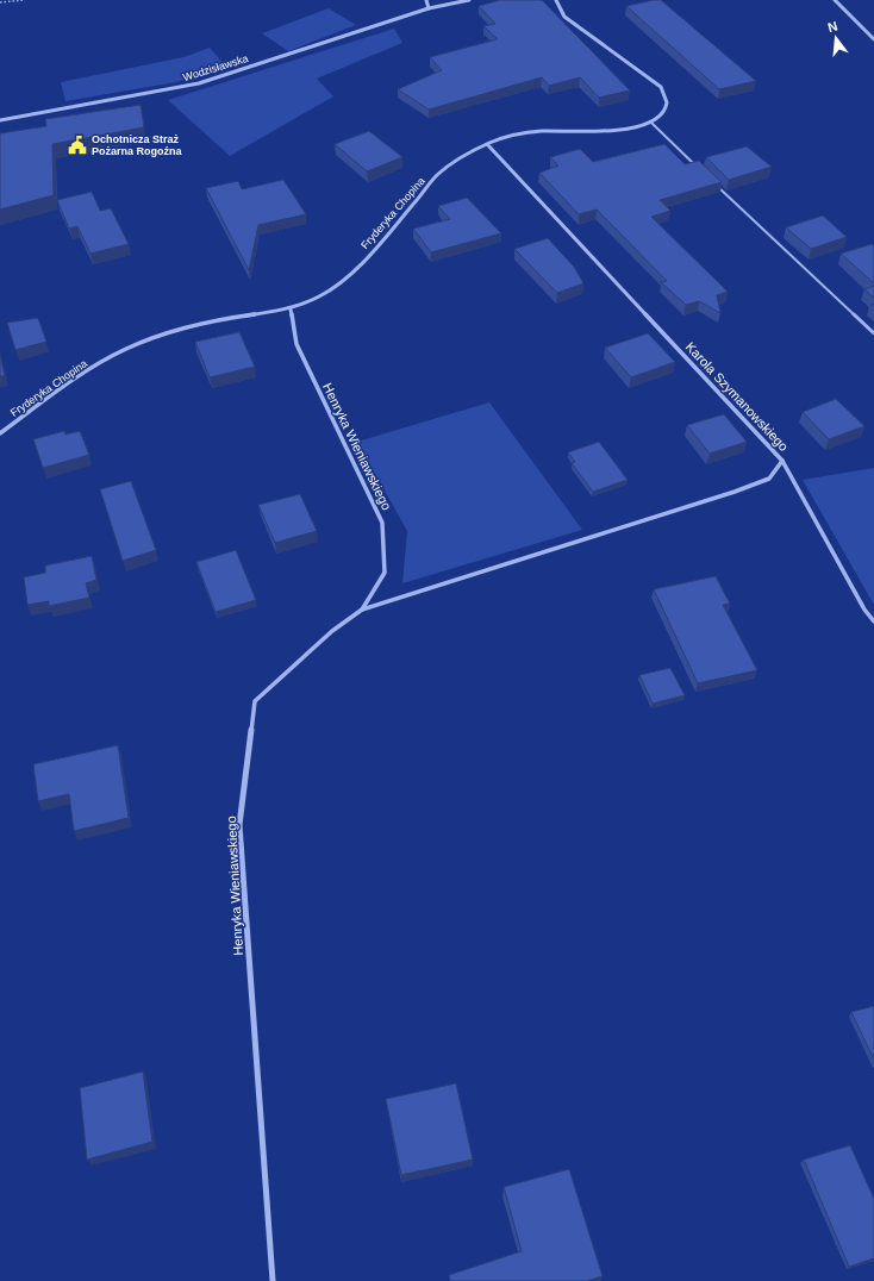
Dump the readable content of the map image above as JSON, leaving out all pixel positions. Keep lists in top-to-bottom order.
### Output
{
  "streets": {
    "street": [
      "Wodzisławska",
      "Fryderyka Chopina",
      "Karola Szymanowskiego",
      "Henryka Wieniawskiego"
    ]
  },
  "crossings": [
    ["Fryderyka Chopina", "Karola Szymanowskiego"],
    ["Fryderyka Chopina", "Henryka Wieniawskiego"],
    ["Karola Szymanowskiego", "Henryka Wieniawskiego"]
  ],
  "places": {
    "public building": ["Ochotnicza Straż Pożarna Rogoźna"]
  },
  "north": "top"
}
